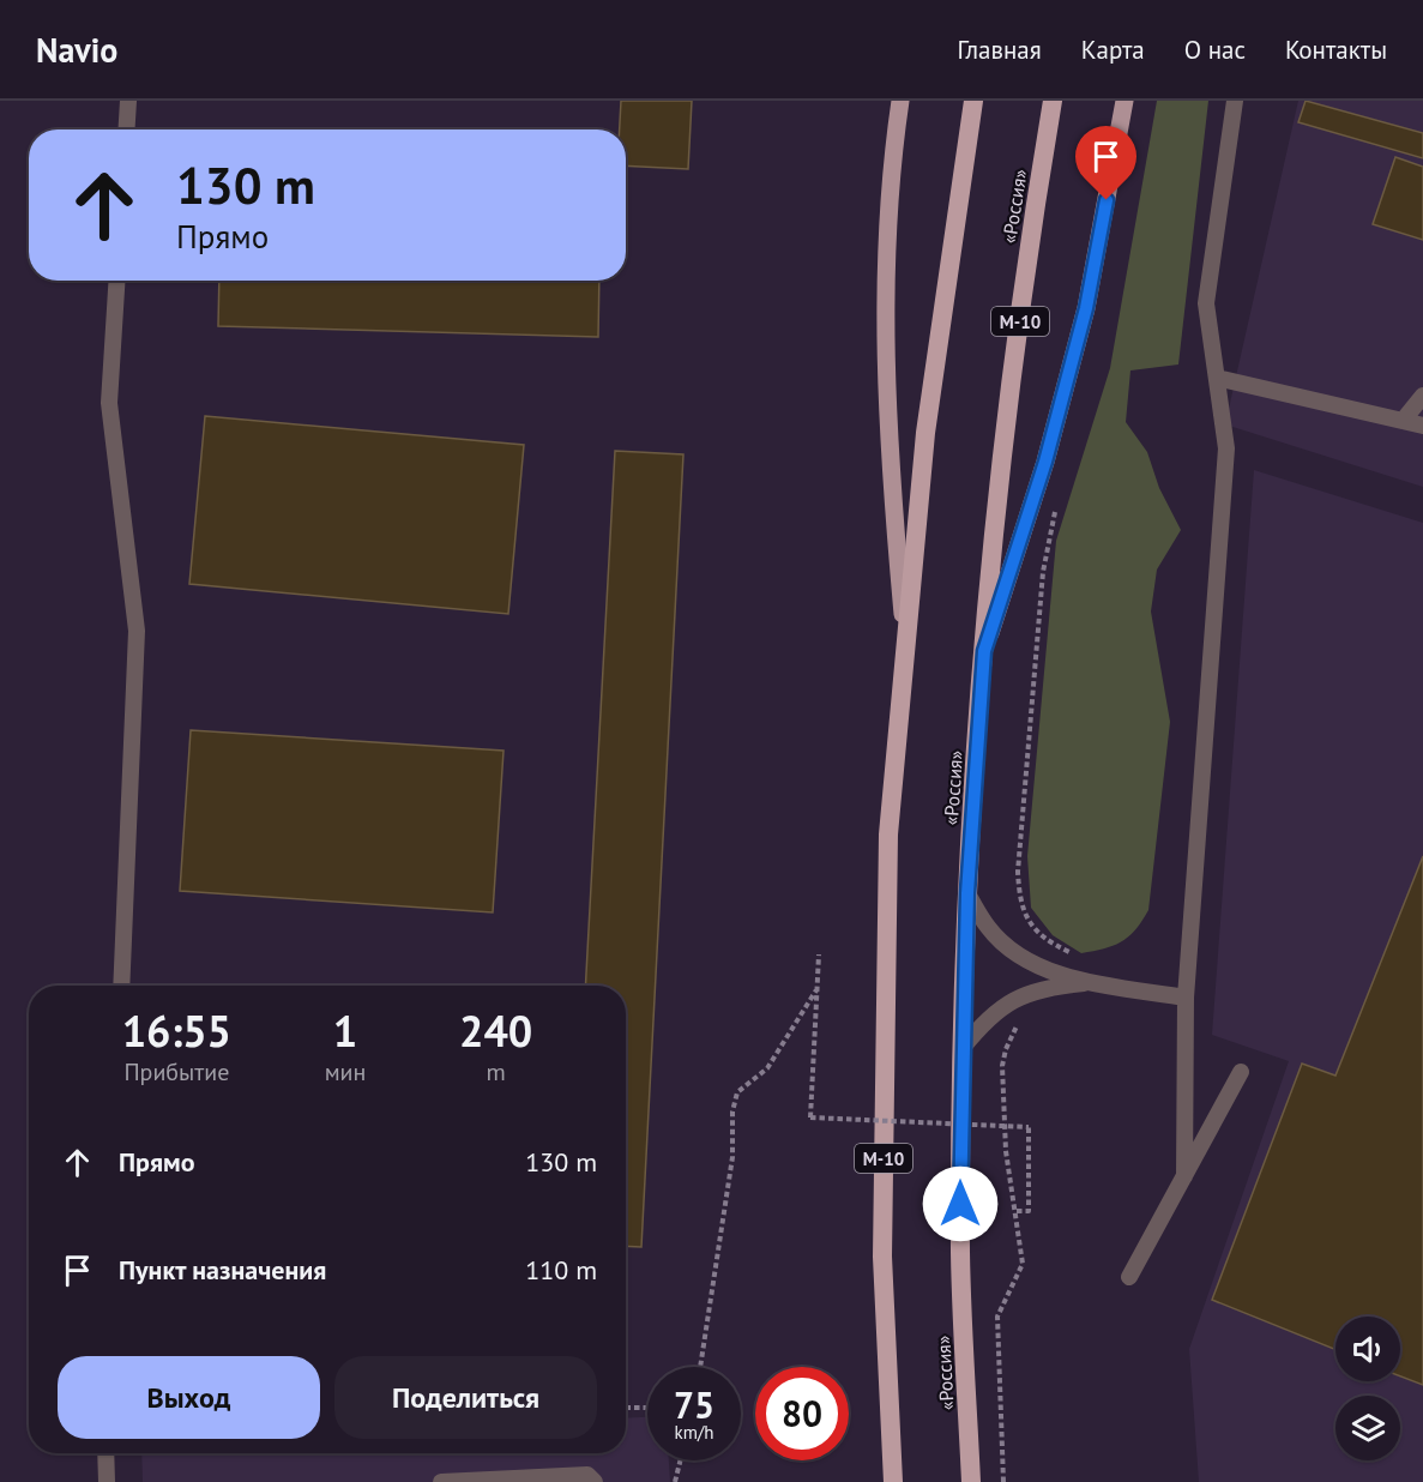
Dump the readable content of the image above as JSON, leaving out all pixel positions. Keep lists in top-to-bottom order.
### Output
{
  "streets": {
    "highway": ["«Россия»", "М-10"]
  },
  "page": {
    "header": "Navio",
    "nav": [
      "Главная",
      "Карта",
      "О нас",
      "Контакты"
    ],
    "turn": ["130 m", "Прямо"],
    "eta": [
      "16:55",
      "Прибытие",
      "1",
      "мин",
      "240",
      "m"
    ],
    "list": [
      {
        "name": "Прямо",
        "value": "130 m"
      },
      {
        "name": "Пункт назначения",
        "value": "110 m"
      }
    ],
    "buttons": ["Выход", "Поделиться"],
    "speed": "75 km/h",
    "limit": "80"
  }
}
